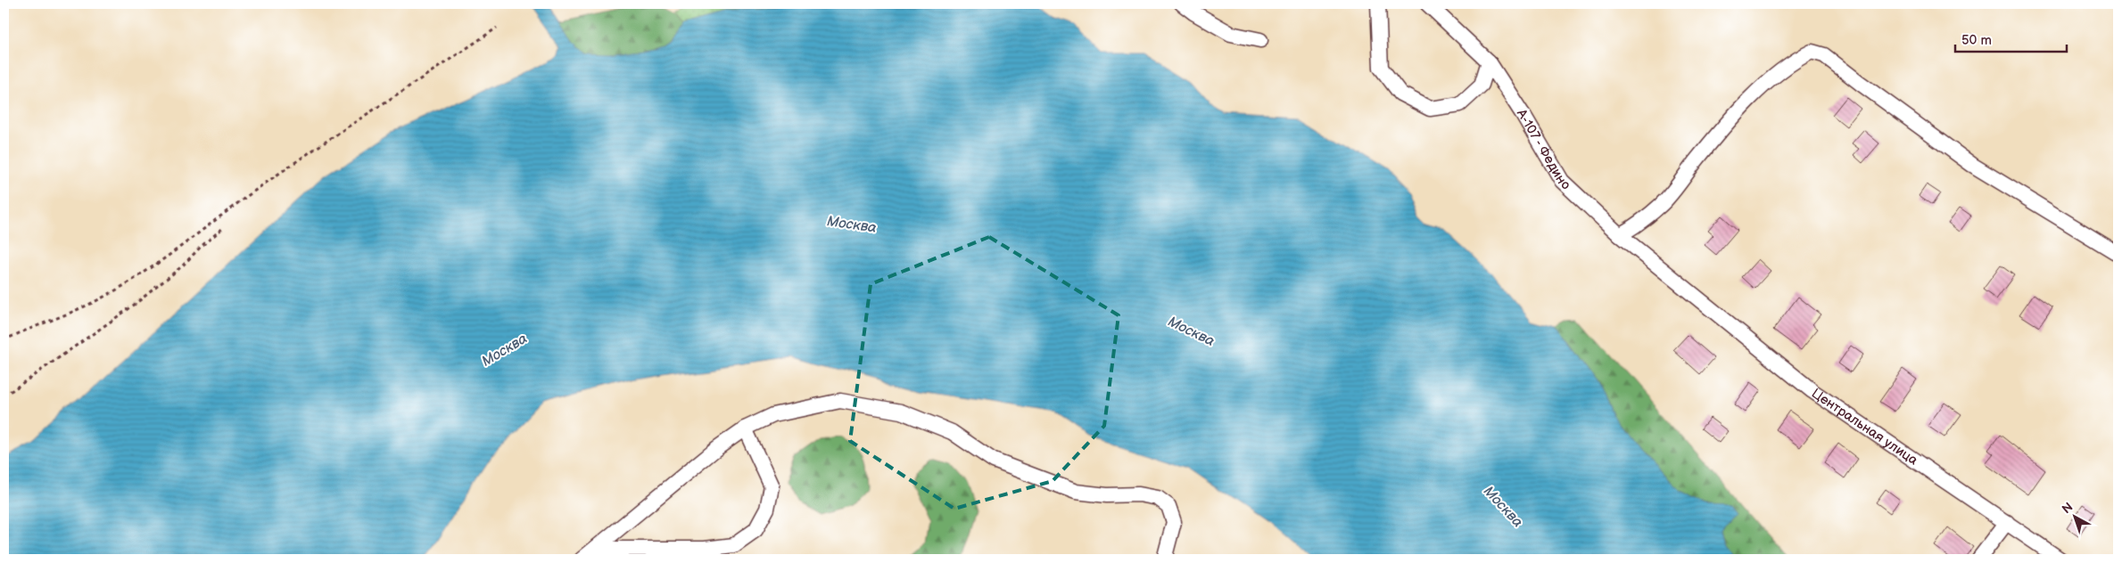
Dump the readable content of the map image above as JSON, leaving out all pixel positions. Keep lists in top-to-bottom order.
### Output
{
  "streets": {
    "street": ["А-107 - Федино", "Центральная улица"]
  },
  "crossings": [
    ["А-107 - Федино", "Центральная улица"]
  ],
  "water": ["Москва"],
  "scale_bar": "50 m",
  "north": "top left"
}
